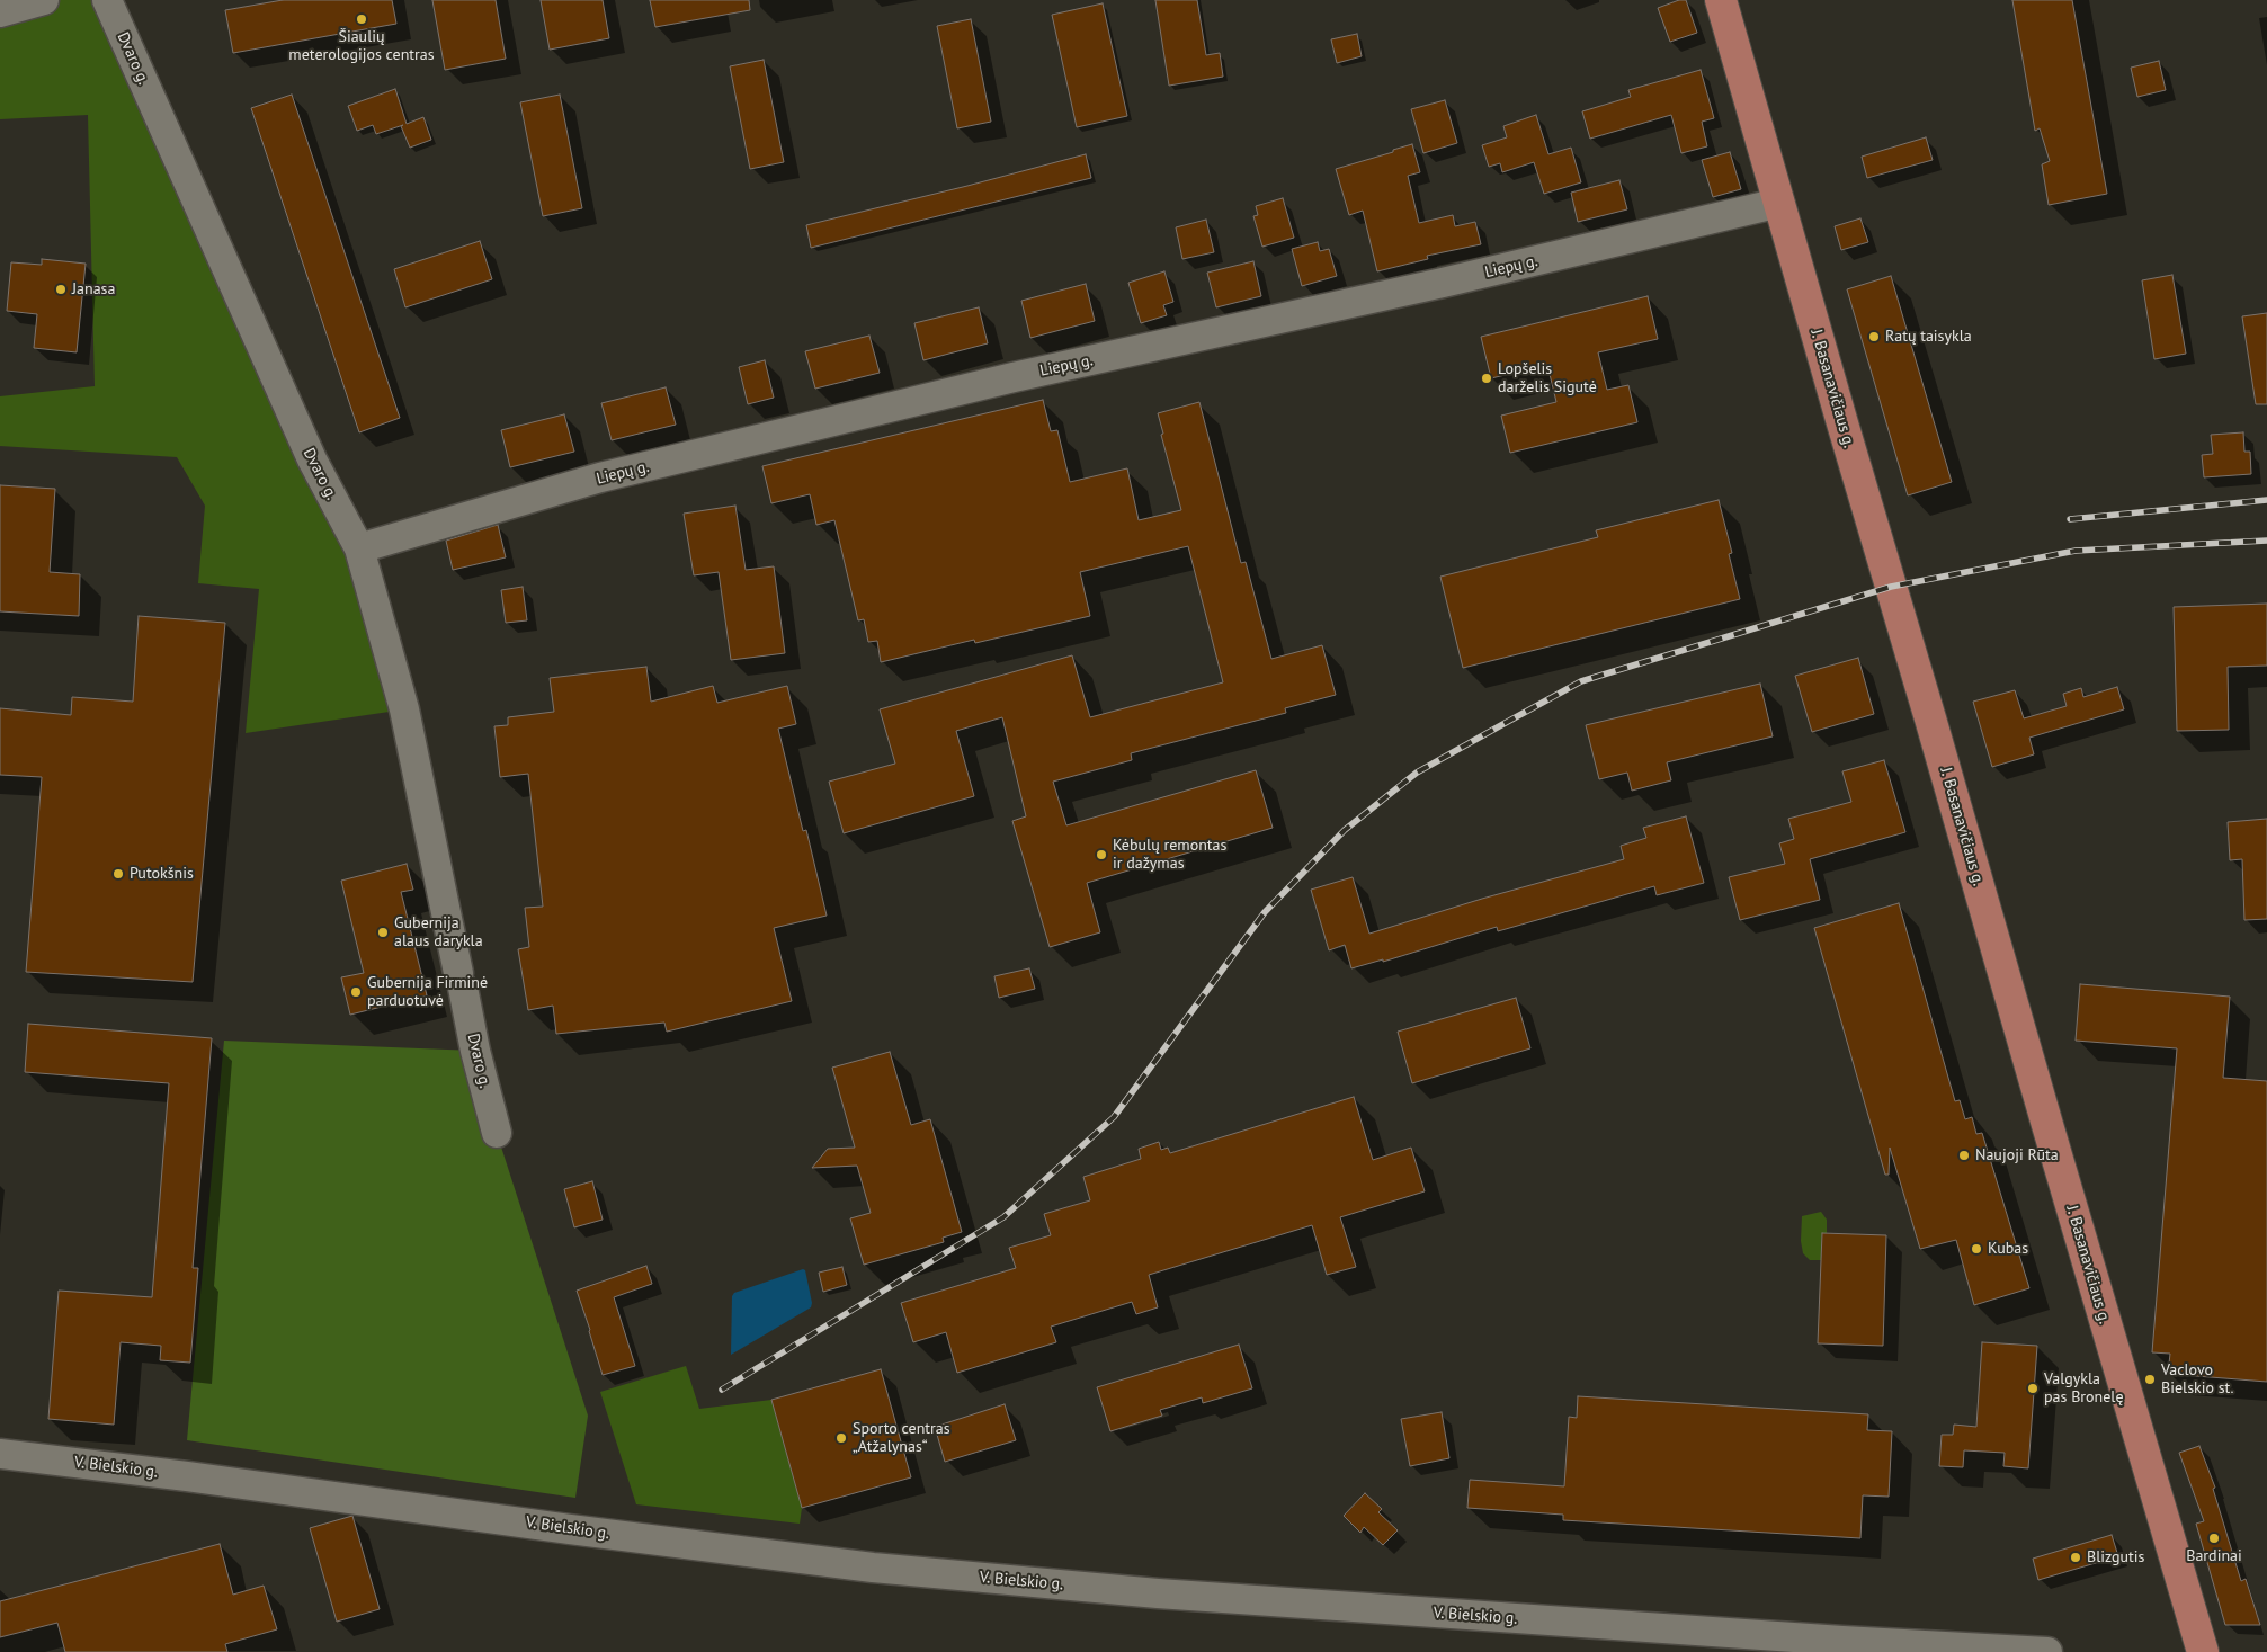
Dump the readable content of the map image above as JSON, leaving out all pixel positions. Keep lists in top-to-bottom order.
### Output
{
  "streets": {
    "main road": ["J. Basanavičiaus g."],
    "street": ["Dvaro g.", "Liepų g.", "V. Bielskio g."]
  },
  "crossings": [
    ["Dvaro g.", "Liepų g."],
    ["Liepų g.", "J. Basanavičiaus g."]
  ],
  "places": [
    "Šiaulių meterologijos centras",
    "Janasa",
    "Ratų taisykla",
    "Lopšelis darželis Sigutė",
    "Kėbulų remontas ir dažymas",
    "Putokšnis",
    "Gubernija alaus darykla",
    "Gubernija Firminė parduotuvė",
    "Naujoji Rūta",
    "Kubas",
    "Vaclovo Bielskio st.",
    "Valgykla pas Bronelę",
    "Sporto centras „Atžalynas“",
    "Bardinai",
    "Blizgutis"
  ]
}
